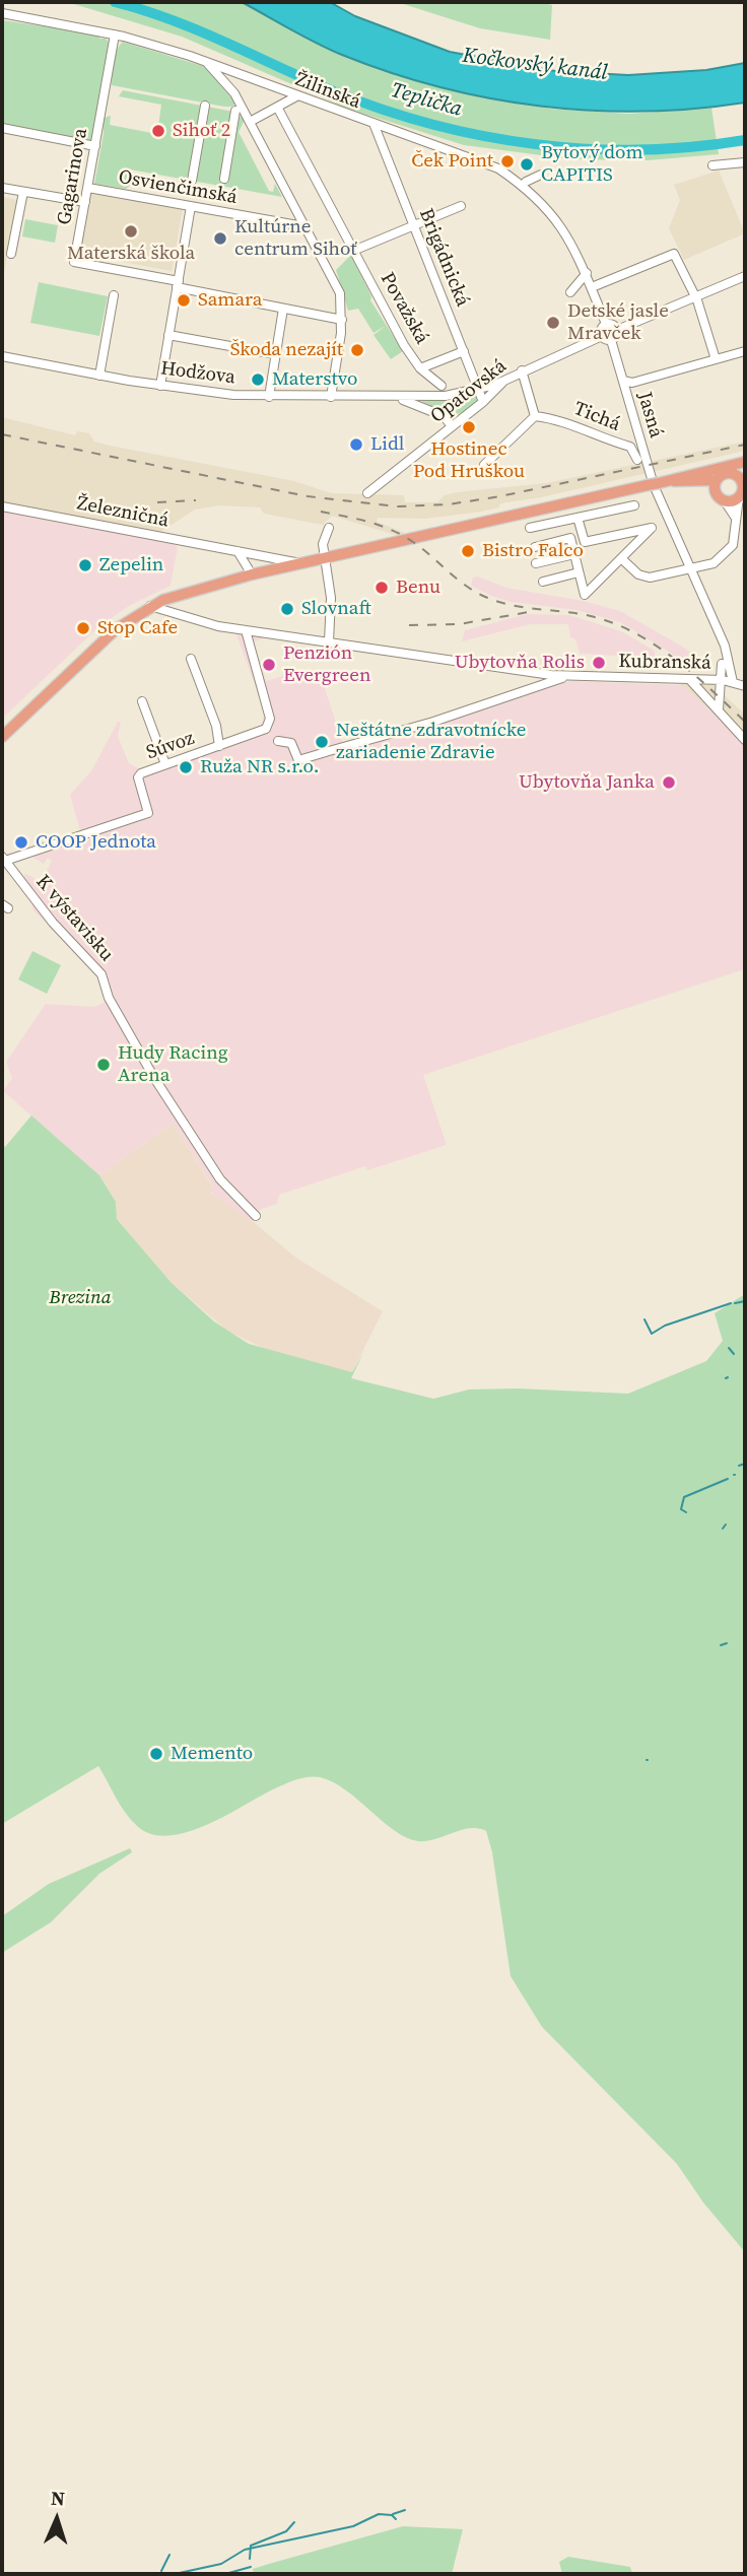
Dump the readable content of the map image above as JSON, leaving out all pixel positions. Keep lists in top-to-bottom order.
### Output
{
  "streets": {
    "street": [
      "Žilinská",
      "Gagarinova",
      "Osvienčimská",
      "Brigádnická",
      "Považská",
      "Hodžova",
      "Opatovská",
      "Jasná",
      "Tichá",
      "Železničná",
      "Kubranská",
      "Súvoz",
      "K výstavisku"
    ]
  },
  "crossings": [
    ["Žilinská", "Brigádnická"],
    ["Žilinská", "Opatovská"],
    ["Žilinská", "Jasná"],
    ["Gagarinova", "Osvienčimská"],
    ["Brigádnická", "Považská"],
    ["Brigádnická", "Hodžova"],
    ["Brigádnická", "Opatovská"],
    ["Hodžova", "Opatovská"],
    ["Opatovská", "Jasná"],
    ["Jasná", "Kubranská"],
    ["Súvoz", "K výstavisku"]
  ],
  "water": ["Kočkovský kanál", "Teplička"],
  "parks": ["Brezina"],
  "places": [
    "Sihoť 2",
    "Ček Point",
    "Bytový dom CAPITIS",
    "Materská škola",
    "Kultúrne centrum Sihoť",
    "Samara",
    "Detské jasle Mravček",
    "Škoda nezajít",
    "Materstvo",
    "Hostinec Pod Hruškou",
    "Lidl",
    "Bistro Falco",
    "Zepelin",
    "Benu",
    "Slovnaft",
    "Stop Cafe",
    "Ubytovňa Rolis",
    "Penzión Evergreen",
    "Neštátne zdravotnícke zariadenie Zdravie",
    "Ruža NR s.r.o.",
    "Ubytovňa Janka",
    "COOP Jednota",
    "Hudy Racing Arena",
    "Memento"
  ],
  "north": "top"
}
